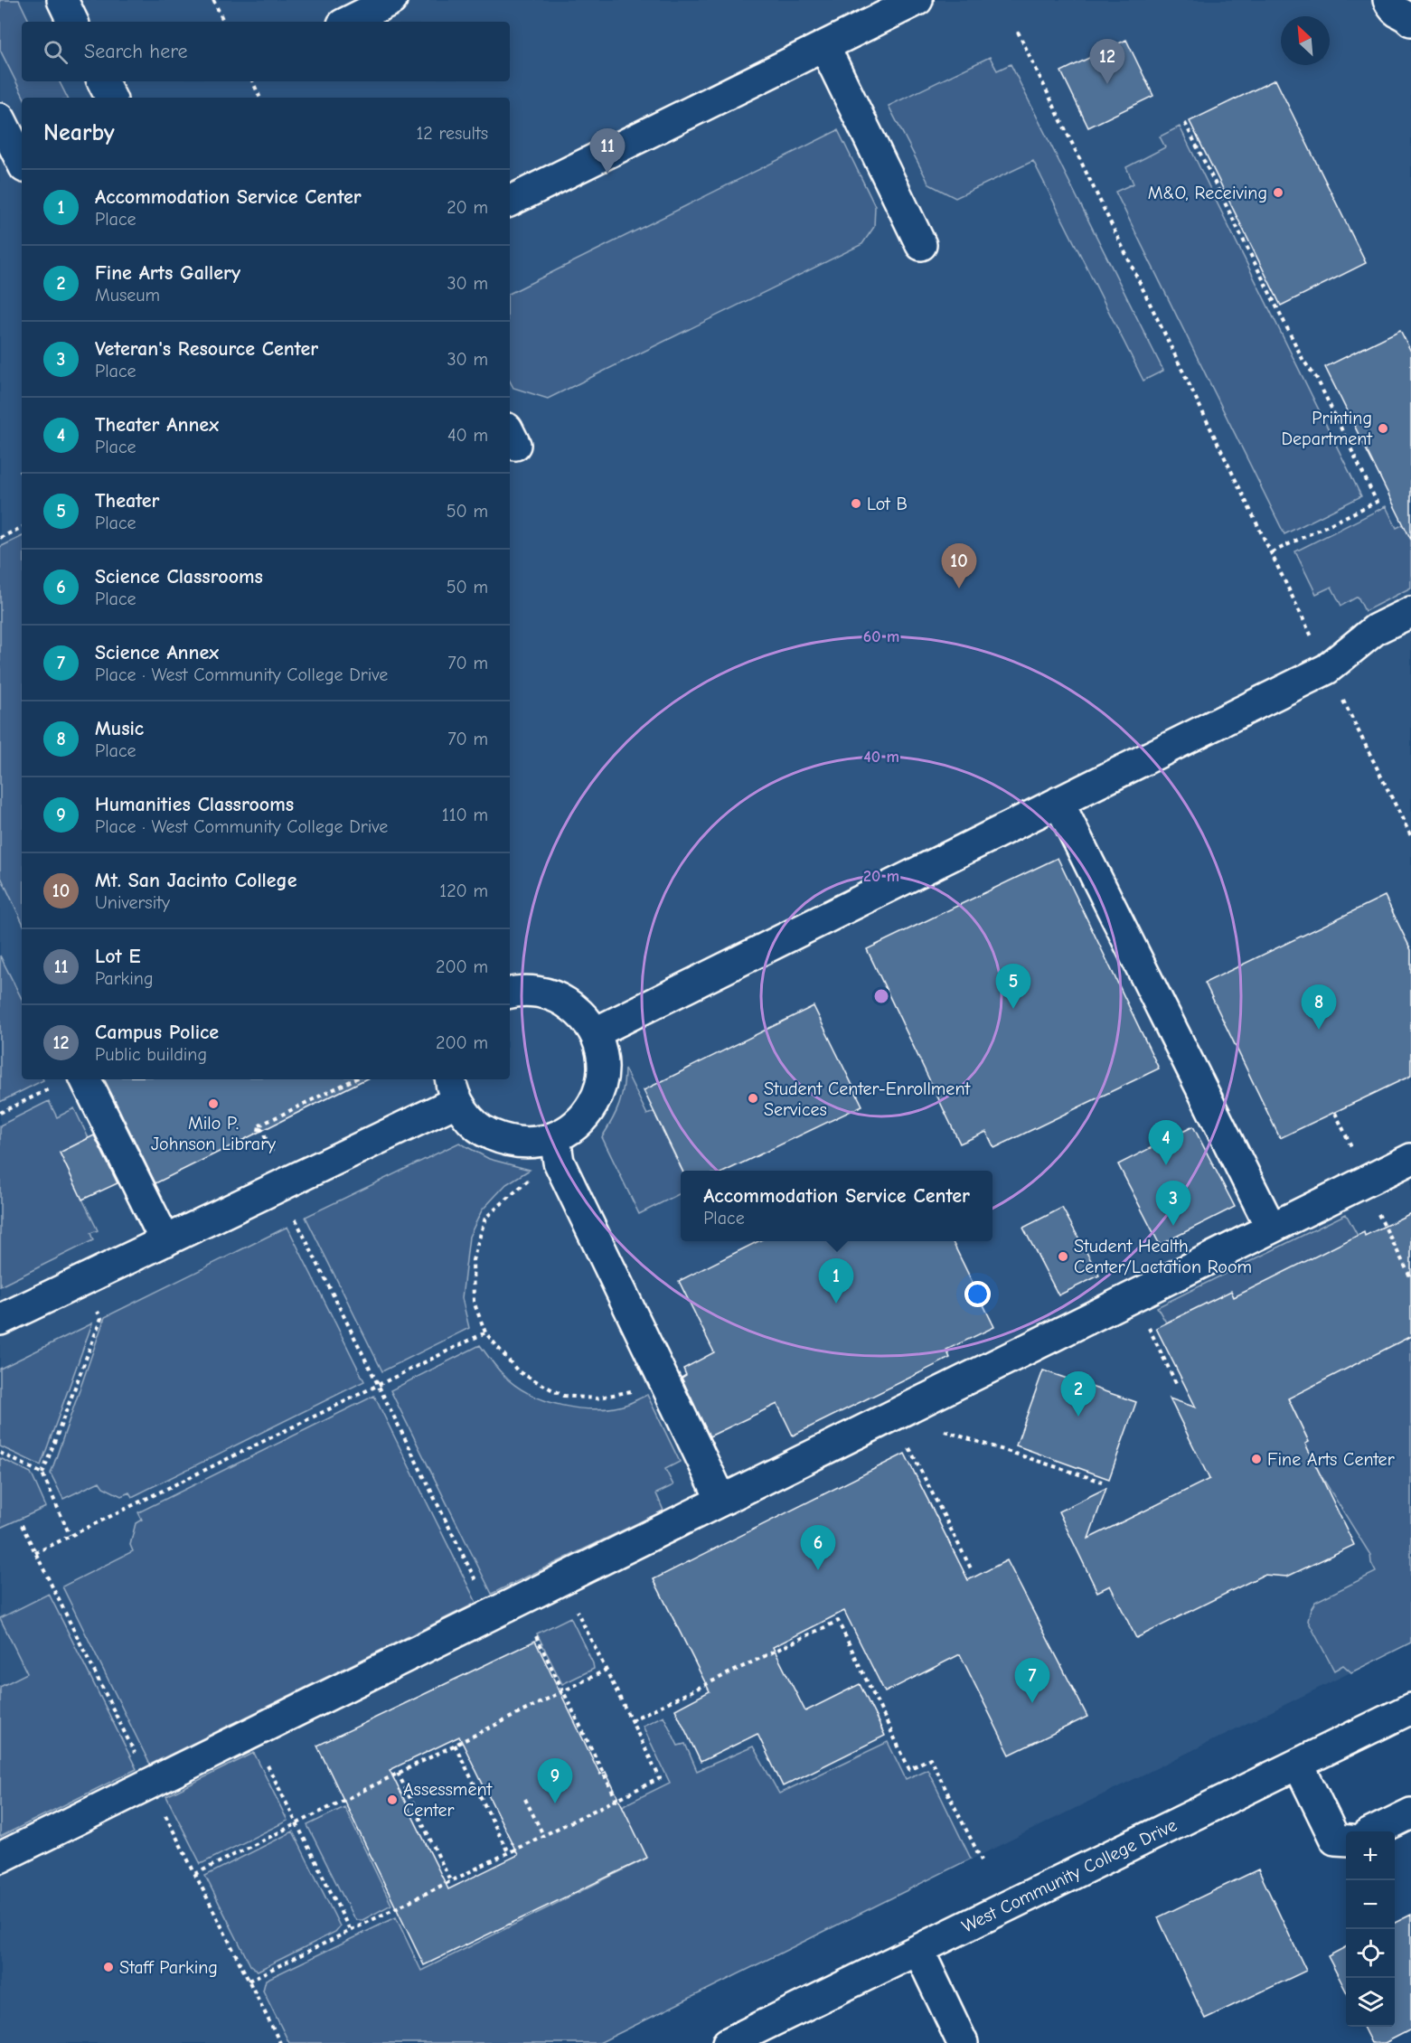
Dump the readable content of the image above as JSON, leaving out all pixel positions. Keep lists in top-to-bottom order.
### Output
{
  "streets": {
    "street": ["West Community College Drive"]
  },
  "places": [
    "M&O, Receiving",
    "Printing Department",
    "Lot B",
    "Student Center-Enrollment Services",
    "Milo P. Johnson Library",
    "Student Health Center/Lactation Room",
    "Fine Arts Center",
    "Assessment Center",
    "Staff Parking"
  ],
  "north": "top left",
  "page": {
    "search": "Search here",
    "pins": [
      "12",
      "11",
      "10",
      "5",
      "8",
      "4",
      "3",
      "1",
      "2",
      "6",
      "7",
      "9"
    ],
    "heading": ["Nearby", "12 results"],
    "list": [
      {
        "mark": "1",
        "name": "Accommodation Service Center",
        "note": "Place",
        "value": "20 m"
      },
      {
        "mark": "2",
        "name": "Fine Arts Gallery",
        "note": "Museum",
        "value": "30 m"
      },
      {
        "mark": "3",
        "name": "Veteran's Resource Center",
        "note": "Place",
        "value": "30 m"
      },
      {
        "mark": "4",
        "name": "Theater Annex",
        "note": "Place",
        "value": "40 m"
      },
      {
        "mark": "5",
        "name": "Theater",
        "note": "Place",
        "value": "50 m"
      },
      {
        "mark": "6",
        "name": "Science Classrooms",
        "note": "Place",
        "value": "50 m"
      },
      {
        "mark": "7",
        "name": "Science Annex",
        "note": "Place · West Community College Drive",
        "value": "70 m"
      },
      {
        "mark": "8",
        "name": "Music",
        "note": "Place",
        "value": "70 m"
      },
      {
        "mark": "9",
        "name": "Humanities Classrooms",
        "note": "Place · West Community College Drive",
        "value": "110 m"
      },
      {
        "mark": "10",
        "name": "Mt. San Jacinto College",
        "note": "University",
        "value": "120 m"
      },
      {
        "mark": "11",
        "name": "Lot E",
        "note": "Parking",
        "value": "200 m"
      },
      {
        "mark": "12",
        "name": "Campus Police",
        "note": "Public building",
        "value": "200 m"
      }
    ],
    "popup": ["Accommodation Service Center", "Place"],
    "map_buttons": ["+", "−"]
  },
  "rings": ["60 m", "40 m", "20 m"]
}
